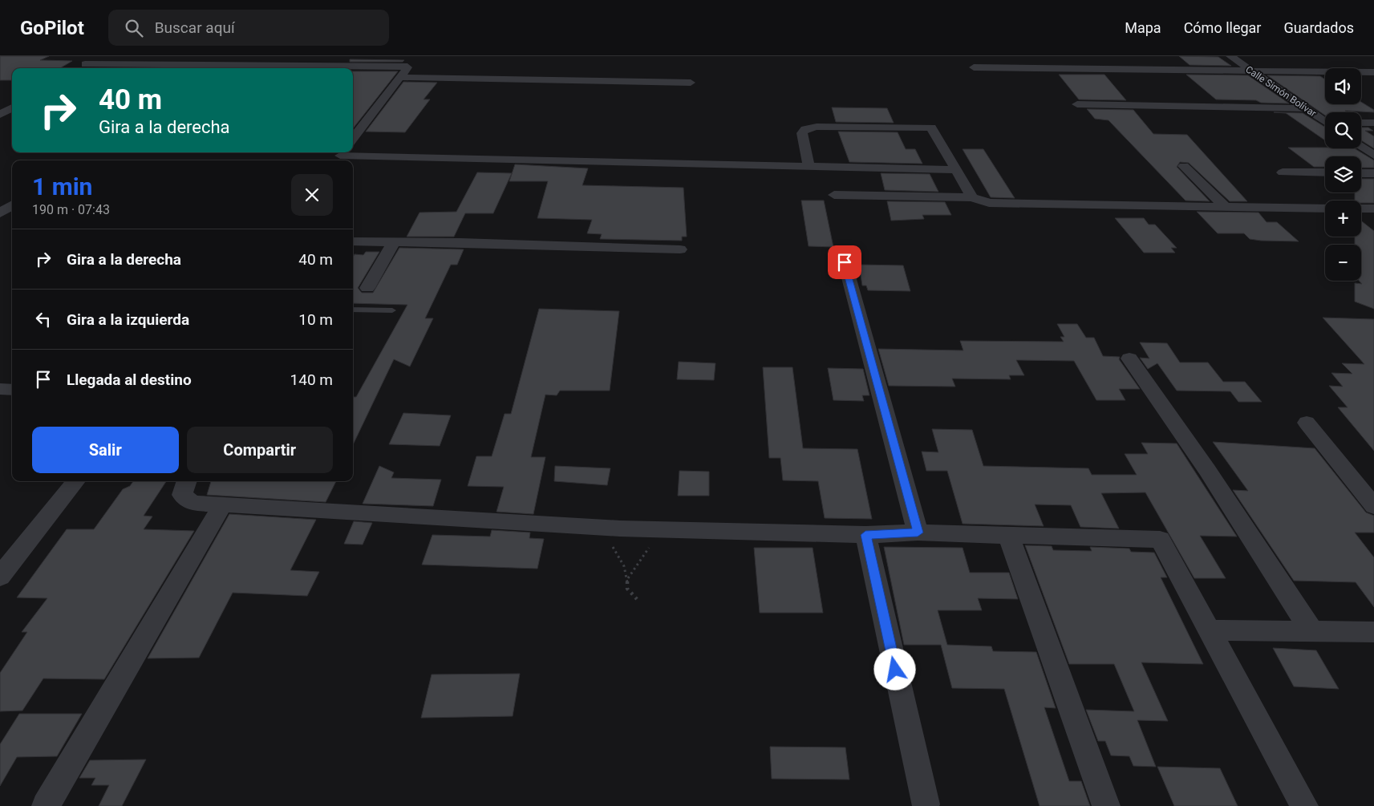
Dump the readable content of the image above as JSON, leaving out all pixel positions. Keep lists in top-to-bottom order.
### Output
{
  "streets": {
    "street": ["Calle Simón Bolívar"]
  },
  "page": {
    "header": "GoPilot",
    "search": "Buscar aquí",
    "nav": ["Mapa", "Cómo llegar", "Guardados"],
    "map_buttons": ["+", "−"],
    "turn": ["40 m", "Gira a la derecha"],
    "heading": ["1 min", "190 m · 07:43"],
    "list": [
      {
        "name": "Gira a la derecha",
        "value": "40 m"
      },
      {
        "name": "Gira a la izquierda",
        "value": "10 m"
      },
      {
        "name": "Llegada al destino",
        "value": "140 m"
      }
    ],
    "buttons": ["Salir", "Compartir"]
  }
}
